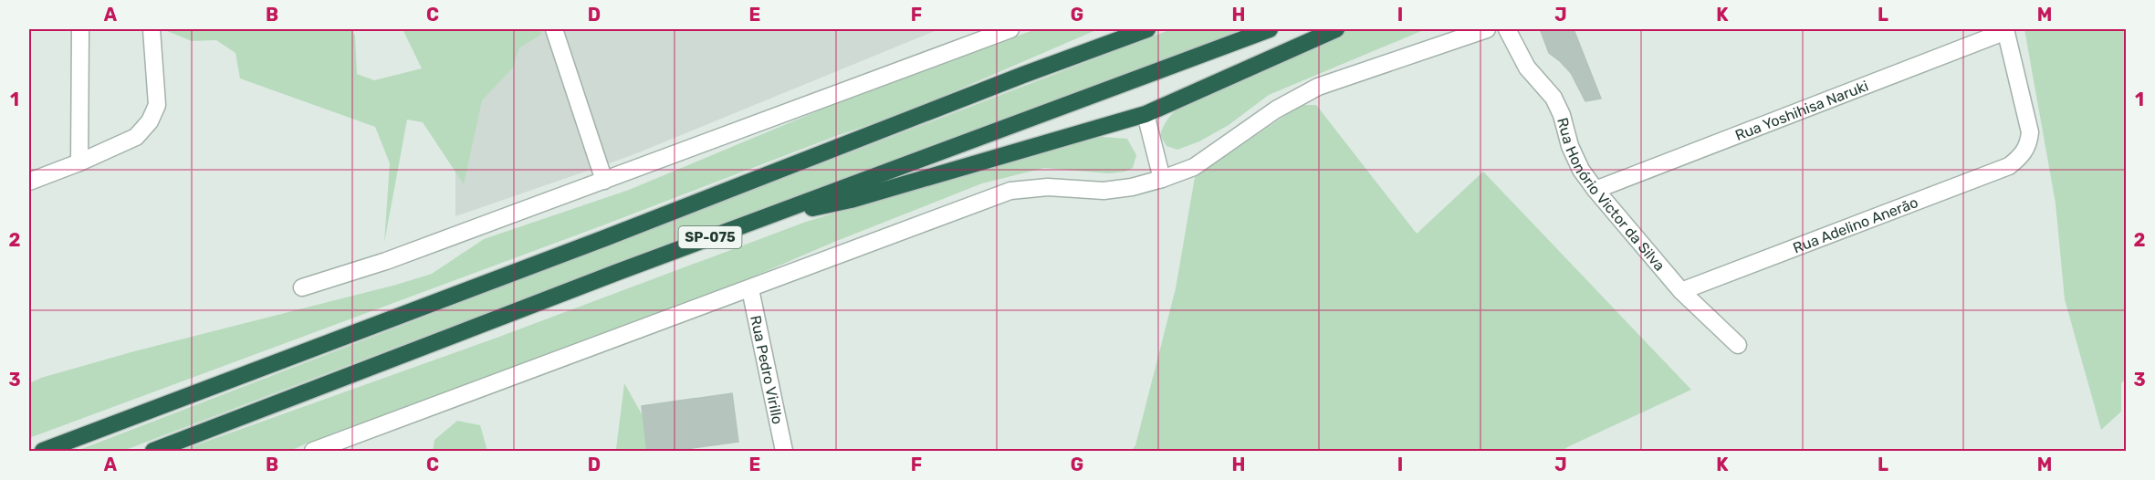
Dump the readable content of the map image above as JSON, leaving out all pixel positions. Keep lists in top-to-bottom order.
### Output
{
  "streets": {
    "highway": ["SP-075"],
    "street": [
      "Rua Yoshihisa Naruki",
      "Rua Honório Victor da Silva",
      "Rua Adelino Anerão",
      "Rua Pedro Virillo"
    ]
  },
  "crossings": [
    ["Rua Yoshihisa Naruki", "Rua Honório Victor da Silva"],
    ["Rua Yoshihisa Naruki", "Rua Adelino Anerão"],
    ["Rua Honório Victor da Silva", "Rua Adelino Anerão"]
  ],
  "grid": {
    "columns": [
      "A",
      "B",
      "C",
      "D",
      "E",
      "F",
      "G",
      "H",
      "I",
      "J",
      "K",
      "L",
      "M"
    ],
    "rows": ["1", "2", "3"]
  }
}
